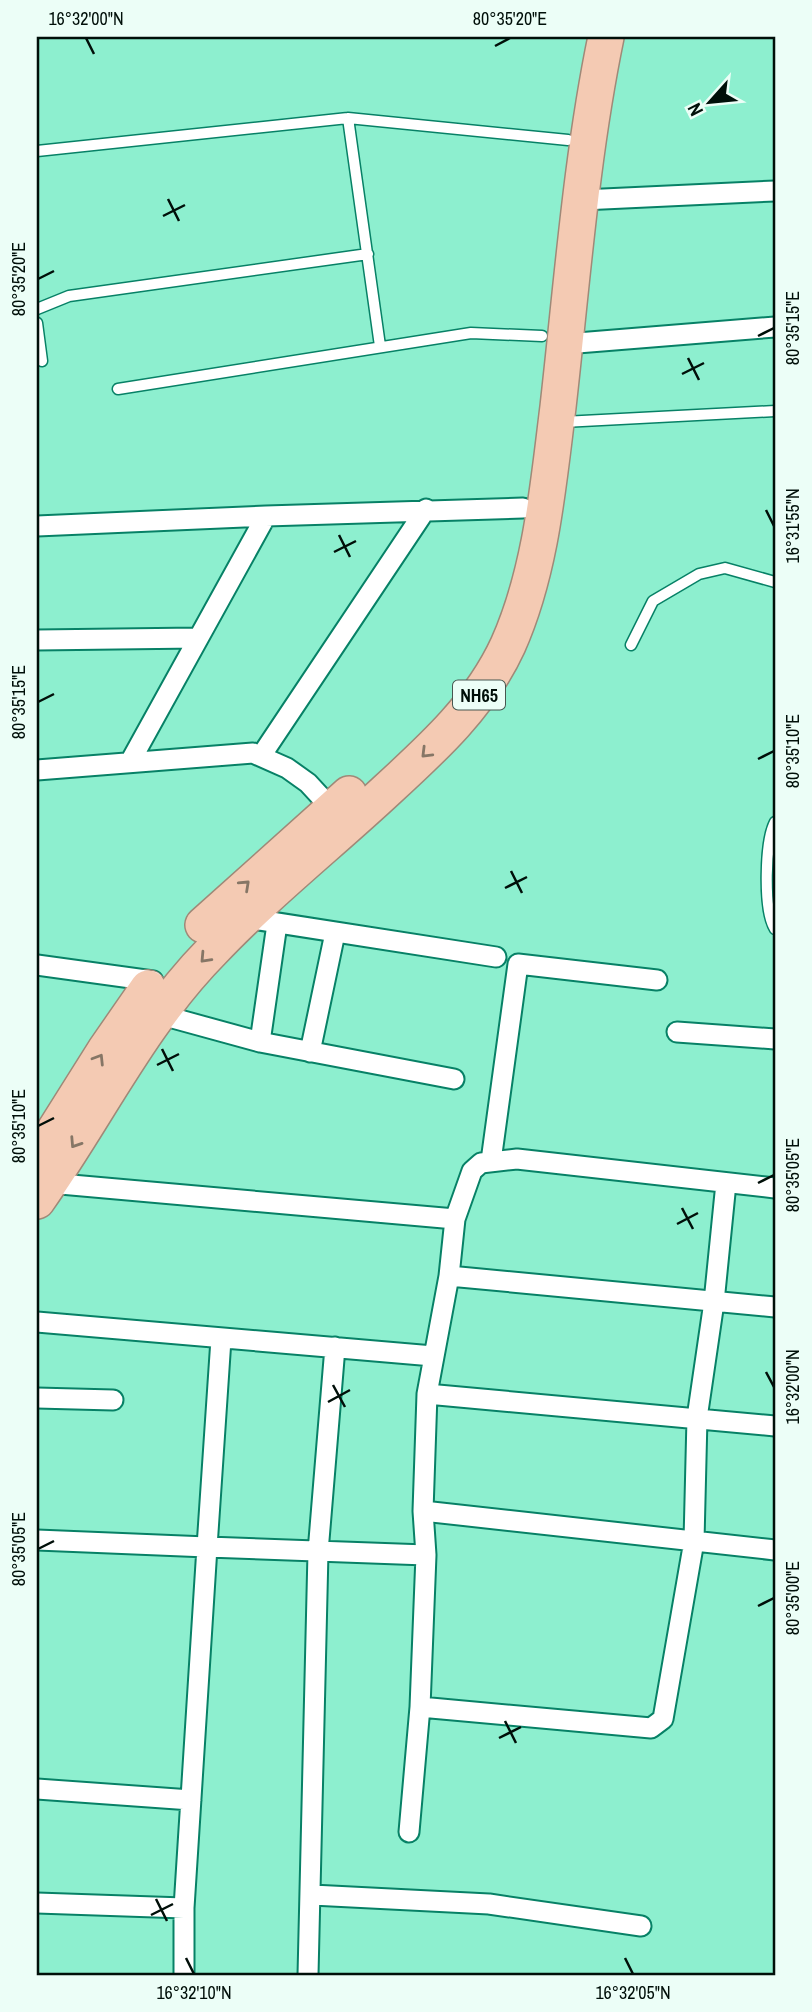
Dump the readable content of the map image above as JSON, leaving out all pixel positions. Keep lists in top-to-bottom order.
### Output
{
  "streets": {
    "highway": ["NH65"]
  },
  "north": "bottom left",
  "coordinates": [
    "16°32'00\"N",
    "80°35'20\"E",
    "80°35'15\"E",
    "16°31'55\"N",
    "80°35'10\"E",
    "80°35'05\"E",
    "80°35'00\"E",
    "16°32'10\"N",
    "16°32'05\"N"
  ]
}
